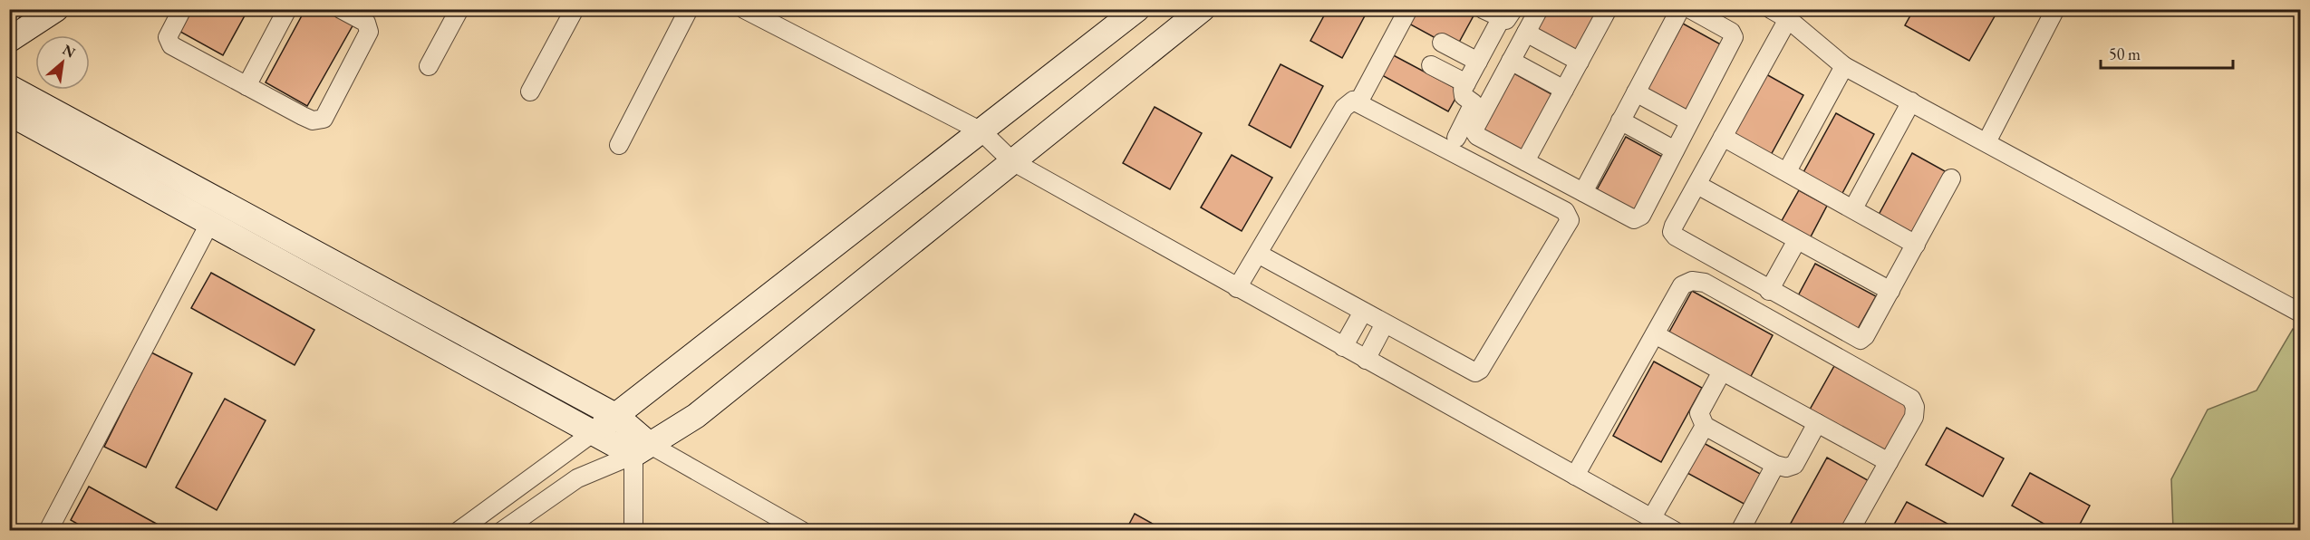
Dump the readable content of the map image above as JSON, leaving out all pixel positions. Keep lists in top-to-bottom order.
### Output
{
  "scale_bar": "50 m",
  "north": "top right"
}
